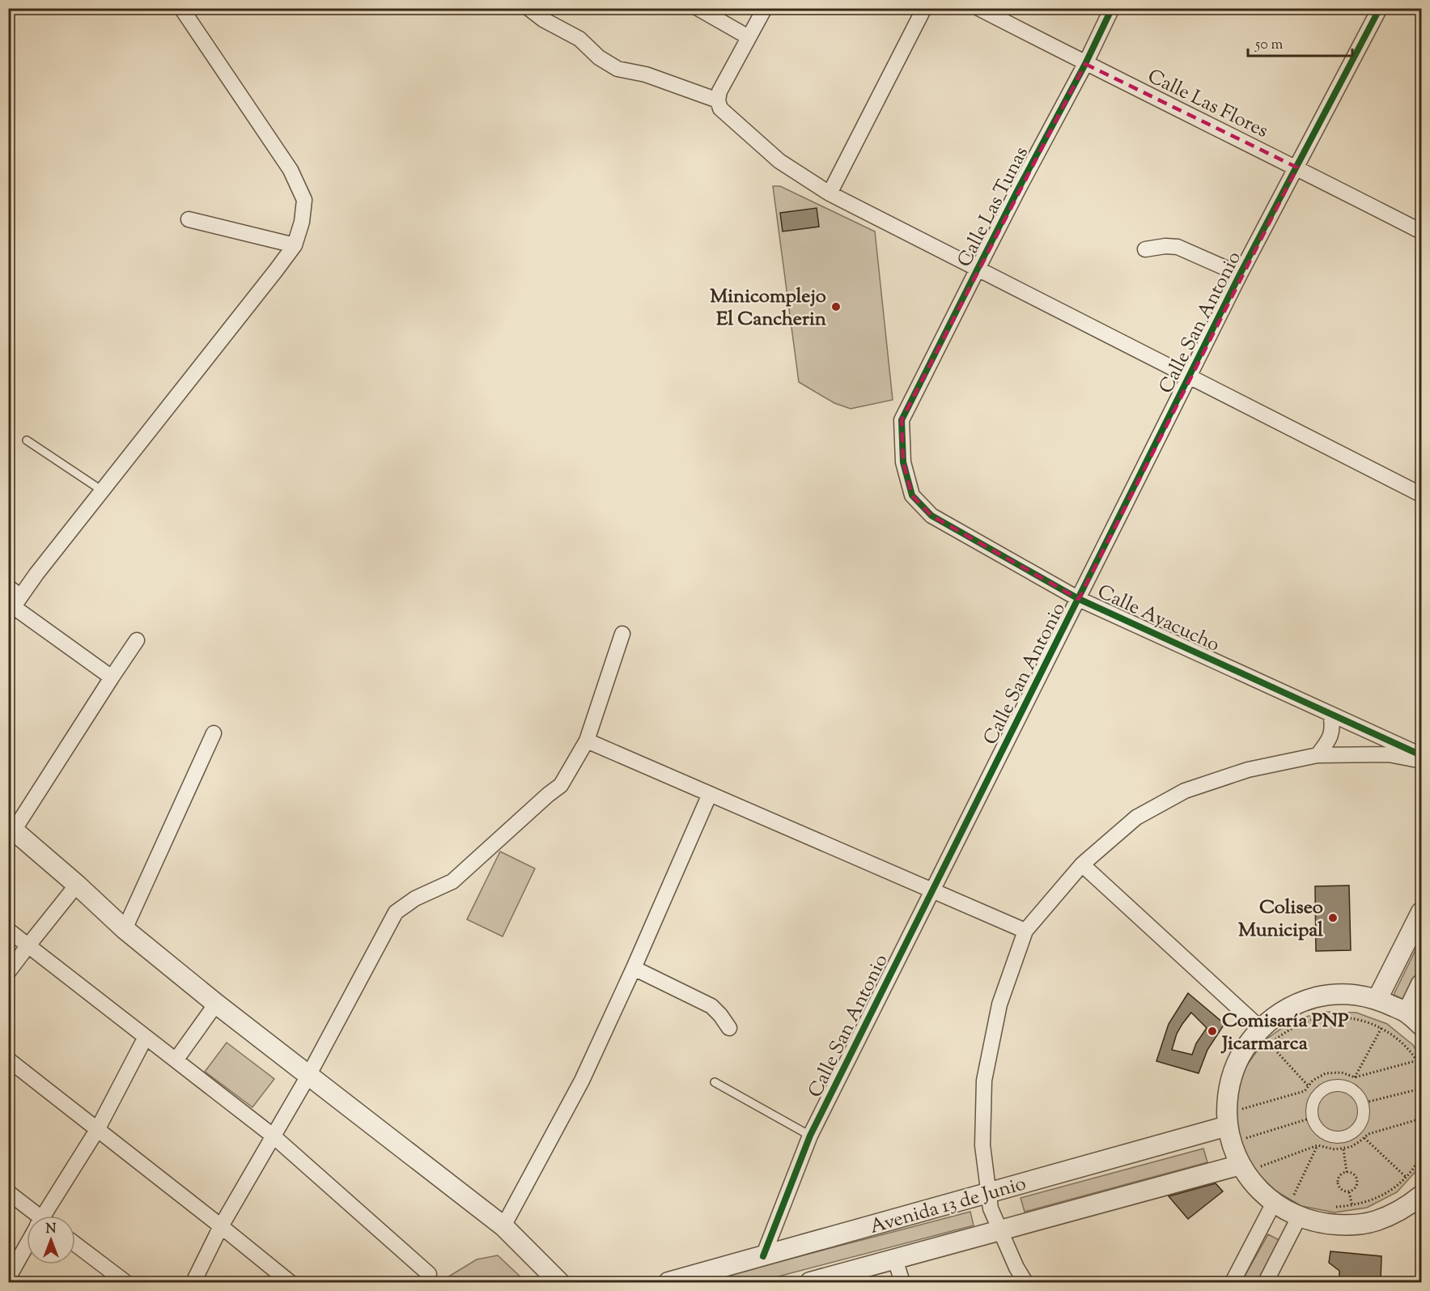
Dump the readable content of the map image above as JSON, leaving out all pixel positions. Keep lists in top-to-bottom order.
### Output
{
  "streets": {
    "street": [
      "Calle Las Flores",
      "Calle Las Tunas",
      "Calle San Antonio",
      "Calle Ayacucho",
      "Avenida 13 de Junio"
    ]
  },
  "crossings": [
    ["Calle Las Flores", "Calle Las Tunas"],
    ["Calle Las Flores", "Calle San Antonio"],
    ["Calle Las Tunas", "Calle Ayacucho"],
    ["Calle San Antonio", "Calle Ayacucho"],
    ["Calle San Antonio", "Avenida 13 de Junio"]
  ],
  "places": ["Minicomplejo El Cancherin", "Coliseo Municipal", "Comisaría PNP Jicarmarca"],
  "scale_bar": "50 m",
  "north": "top"
}
